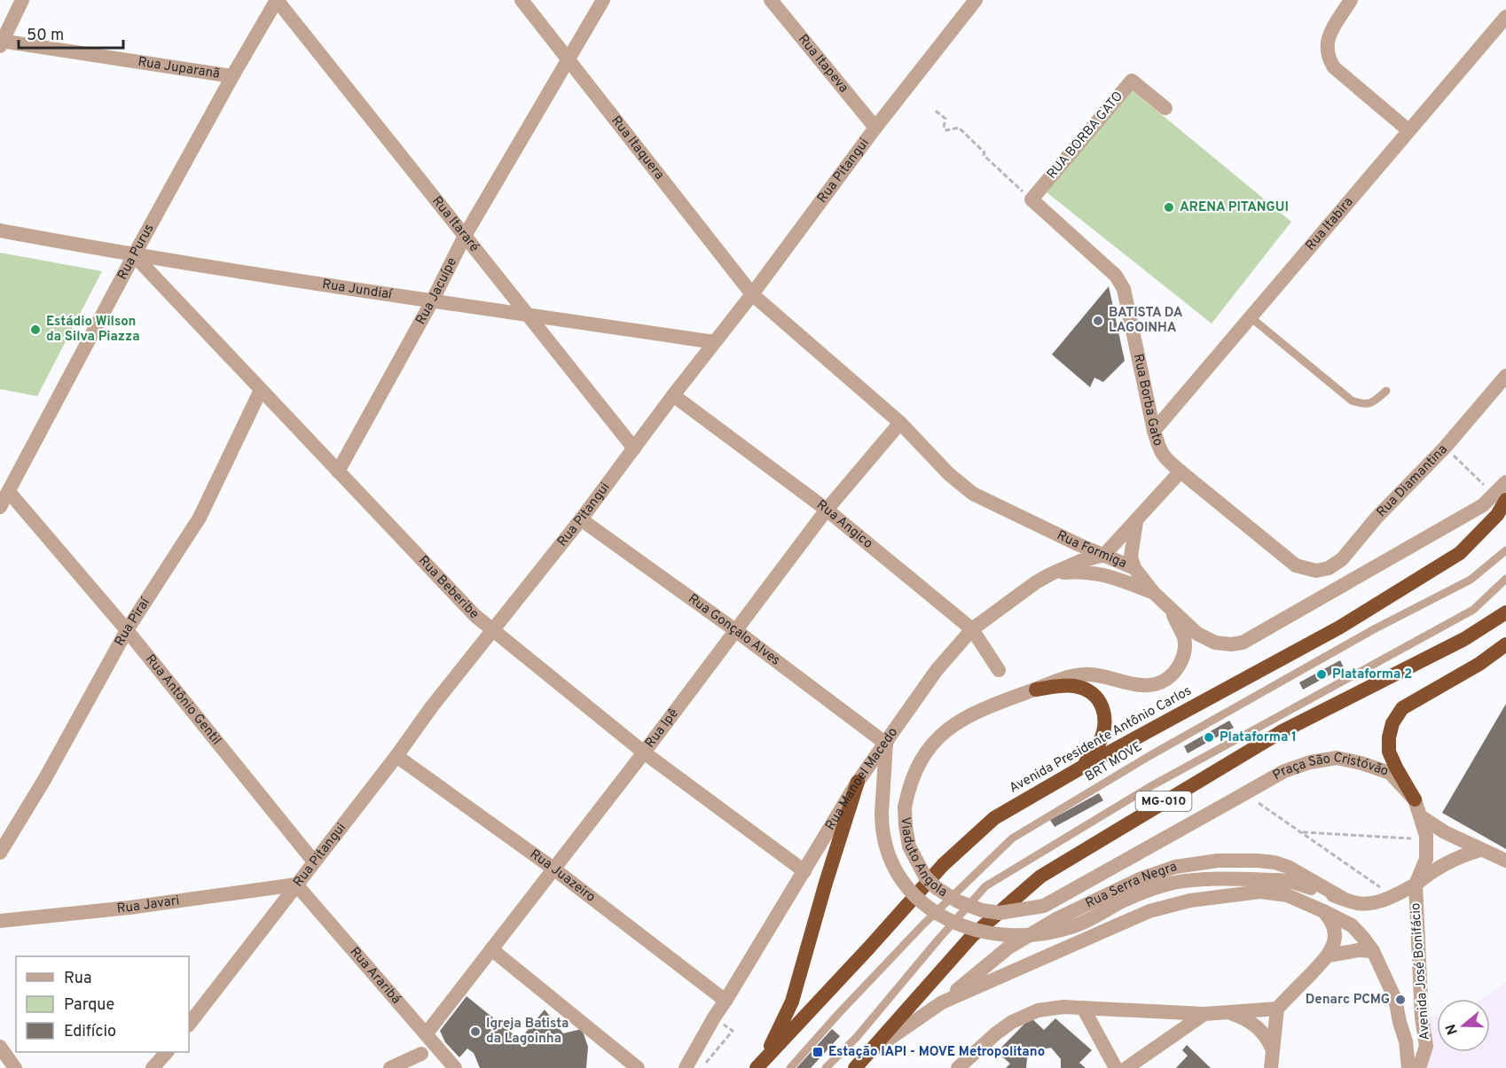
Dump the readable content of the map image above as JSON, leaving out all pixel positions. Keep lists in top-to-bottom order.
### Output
{
  "streets": {
    "highway": ["Avenida Presidente Antônio Carlos", "MG-010"],
    "street": [
      "Rua Itapeva",
      "Rua Juparanã",
      "RUA BORBA GATO",
      "Rua Itaquera",
      "Rua Pitangui",
      "Rua Itabira",
      "Rua Itararé",
      "Rua Purus",
      "Rua Jundiaí",
      "Rua Jacuípe",
      "Rua Borba Gato",
      "Rua Diamantina",
      "Rua Angico",
      "Rua Formiga",
      "Rua Beberibe",
      "Rua Piraí",
      "Rua Gonçalo Alves",
      "Rua Antônio Gentil",
      "Rua Ipê",
      "Praça São Cristóvão",
      "Rua Manoel Macedo",
      "Viaduto Angola",
      "Rua Juazeiro",
      "Rua Serra Negra",
      "Rua Javari",
      "Avenida José Bonifácio",
      "Rua Araribá"
    ],
    "lane": ["BRT MOVE"]
  },
  "crossings": [
    ["Rua Itapeva", "Rua Pitangui"],
    ["Rua Juparanã", "Rua Purus"],
    ["RUA BORBA GATO", "Rua Borba Gato"],
    ["Rua Itaquera", "Rua Pitangui"],
    ["Rua Itaquera", "Rua Jacuípe"],
    ["Rua Itaquera", "Rua Formiga"],
    ["Rua Pitangui", "Rua Itararé"],
    ["Rua Pitangui", "Rua Jundiaí"],
    ["Rua Pitangui", "Rua Angico"],
    ["Rua Pitangui", "Rua Formiga"],
    ["Rua Pitangui", "Rua Beberibe"],
    ["Rua Pitangui", "Rua Gonçalo Alves"],
    ["Rua Pitangui", "Rua Antônio Gentil"],
    ["Rua Pitangui", "Rua Juazeiro"],
    ["Rua Pitangui", "Rua Javari"],
    ["Rua Pitangui", "Rua Araribá"],
    ["Rua Itabira", "Rua Borba Gato"],
    ["Rua Itararé", "Rua Purus"],
    ["Rua Itararé", "Rua Jundiaí"],
    ["Rua Itararé", "Rua Jacuípe"],
    ["Rua Purus", "Rua Jundiaí"],
    ["Rua Purus", "Rua Beberibe"],
    ["Rua Purus", "Rua Antônio Gentil"],
    ["Rua Jundiaí", "Rua Jacuípe"],
    ["Rua Jundiaí", "Rua Beberibe"],
    ["Rua Jacuípe", "Rua Beberibe"],
    ["Rua Borba Gato", "Rua Diamantina"],
    ["Rua Angico", "Rua Ipê"],
    ["Rua Angico", "Rua Manoel Macedo"],
    ["Rua Formiga", "Rua Ipê"],
    ["Rua Formiga", "Avenida Presidente Antônio Carlos"],
    ["Rua Formiga", "Rua Manoel Macedo"],
    ["Rua Formiga", "Viaduto Angola"],
    ["Rua Beberibe", "Rua Piraí"],
    ["Rua Beberibe", "Rua Ipê"],
    ["Rua Beberibe", "Rua Manoel Macedo"],
    ["Rua Piraí", "Rua Antônio Gentil"],
    ["Rua Gonçalo Alves", "Rua Ipê"],
    ["Rua Gonçalo Alves", "Rua Manoel Macedo"],
    ["Rua Gonçalo Alves", "Viaduto Angola"],
    ["Rua Ipê", "Rua Juazeiro"],
    ["Rua Ipê", "Rua Araribá"],
    ["Praça São Cristóvão", "Viaduto Angola"],
    ["Praça São Cristóvão", "Avenida José Bonifácio"],
    ["Rua Manoel Macedo", "Viaduto Angola"],
    ["Rua Manoel Macedo", "Rua Juazeiro"],
    ["MG-010", "Rua Serra Negra"],
    ["Rua Serra Negra", "Avenida José Bonifácio"],
    ["Rua Javari", "Rua Araribá"]
  ],
  "places": {
    "other": [
      "ARENA PITANGUI",
      "BATISTA DA LAGOINHA",
      "Estádio Wilson da Silva Piazza",
      "Plataforma 2",
      "Plataforma 1",
      "Denarc PCMG",
      "Igreja Batista da Lagoinha"
    ],
    "transit": ["Estação IAPI - MOVE Metropolitano"]
  },
  "legend": ["Rua", "Parque", "Edifício"],
  "scale_bar": "50 m",
  "north": "left"
}
